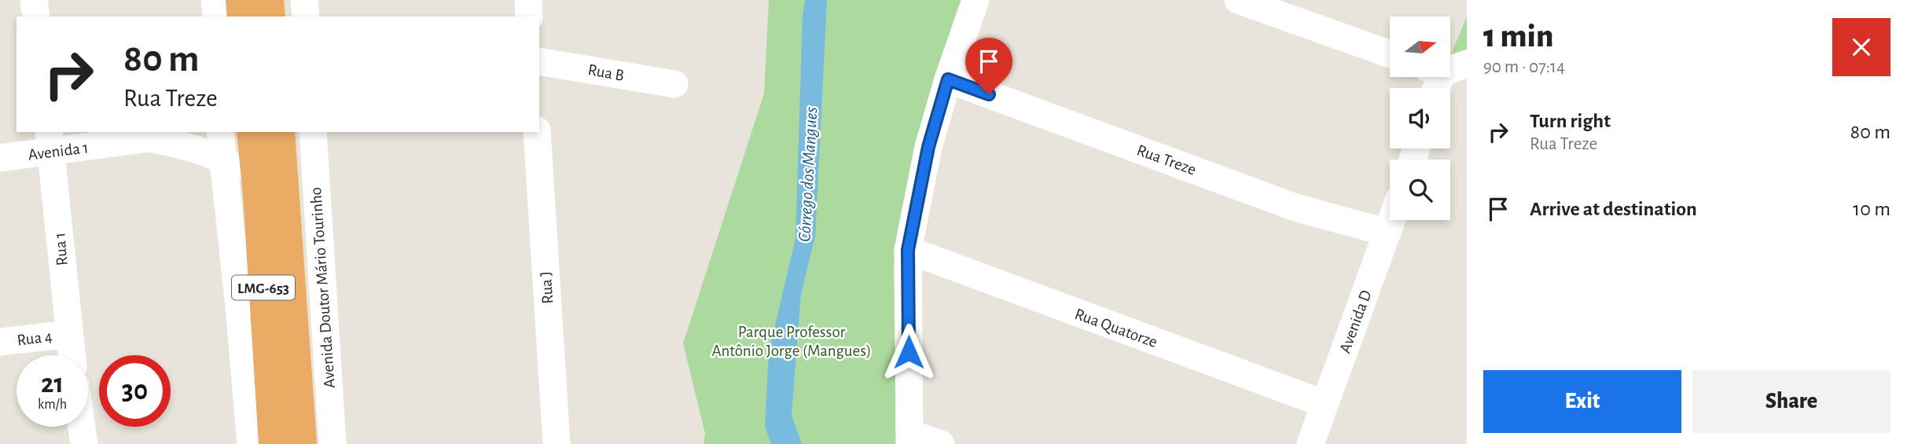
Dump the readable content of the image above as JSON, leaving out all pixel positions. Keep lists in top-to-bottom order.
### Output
{
  "streets": {
    "highway": ["LMG-653", "Avenida Doutor Mário Tourinho"],
    "street": [
      "Rua B",
      "Avenida 1",
      "Rua Treze",
      "Rua 1",
      "Rua J",
      "Avenida D",
      "Rua Quatorze",
      "Rua 4"
    ]
  },
  "crossings": [
    ["Avenida 1", "Rua 1"],
    ["Avenida 1", "LMG-653"],
    ["Rua Treze", "Avenida D"],
    ["Rua 1", "Rua 4"],
    ["Avenida D", "Rua Quatorze"]
  ],
  "water": ["Córrego dos Mangues"],
  "parks": ["Parque Professor Antônio Jorge (Mangues)"],
  "north": "right",
  "page": {
    "heading": ["1 min", "90 m · 07:14"],
    "turn": ["80 m", "Rua Treze"],
    "list": [
      {
        "name": "Turn right",
        "note": "Rua Treze",
        "value": "80 m"
      },
      {
        "name": "Arrive at destination",
        "value": "10 m"
      }
    ],
    "speed": "21 km/h",
    "limit": "30",
    "buttons": ["Exit", "Share"]
  }
}
